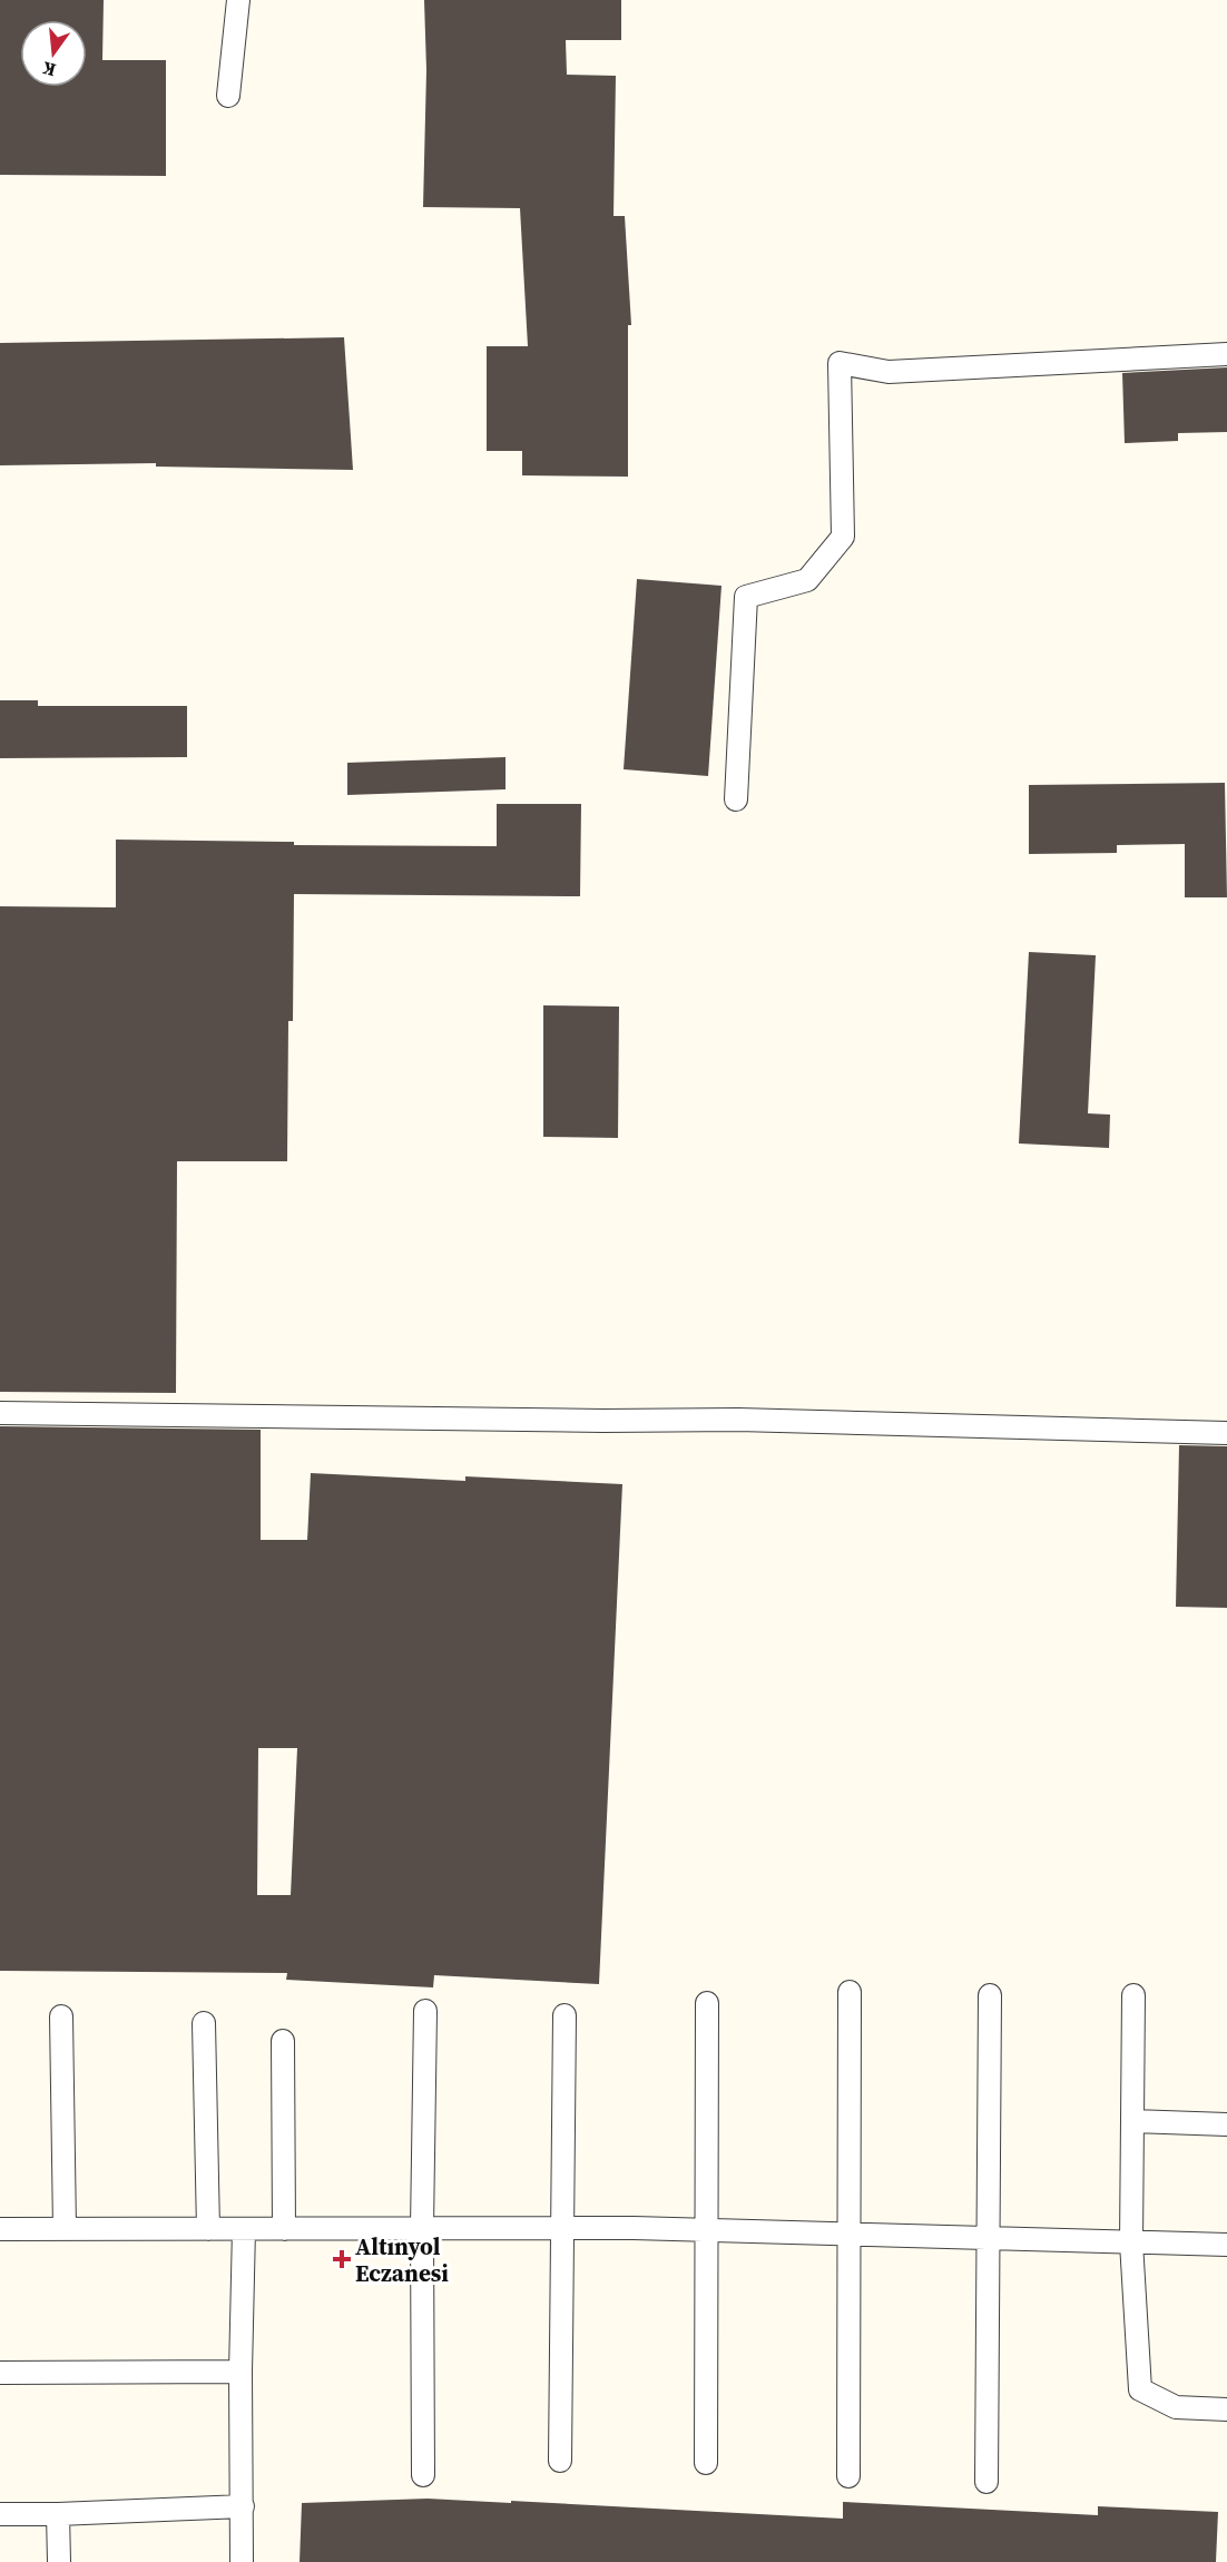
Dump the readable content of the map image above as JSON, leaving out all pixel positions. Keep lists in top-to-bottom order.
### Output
{
  "places": {
    "health": ["Altınyol Eczanesi"]
  },
  "north": "bottom"
}
